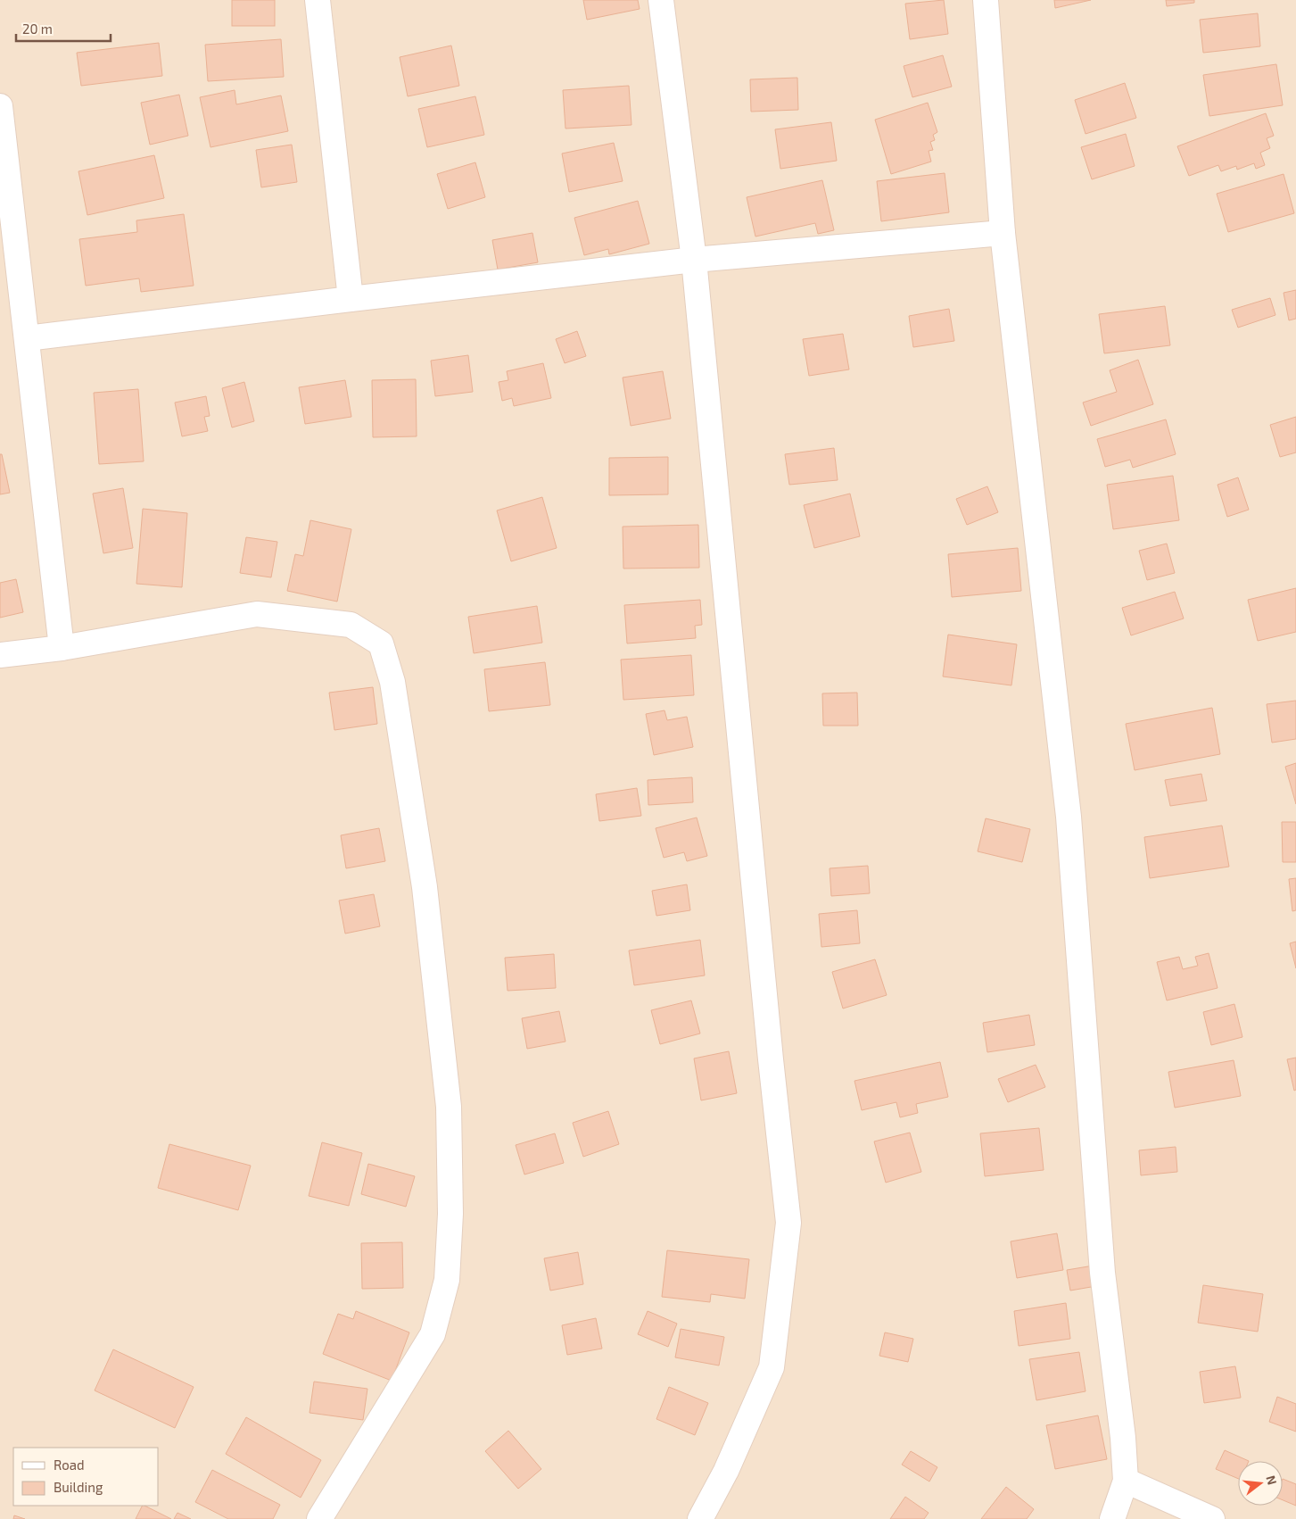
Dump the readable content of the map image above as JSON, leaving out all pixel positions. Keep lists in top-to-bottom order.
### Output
{
  "legend": ["Road", "Building"],
  "scale_bar": "20 m",
  "north": "right"
}
